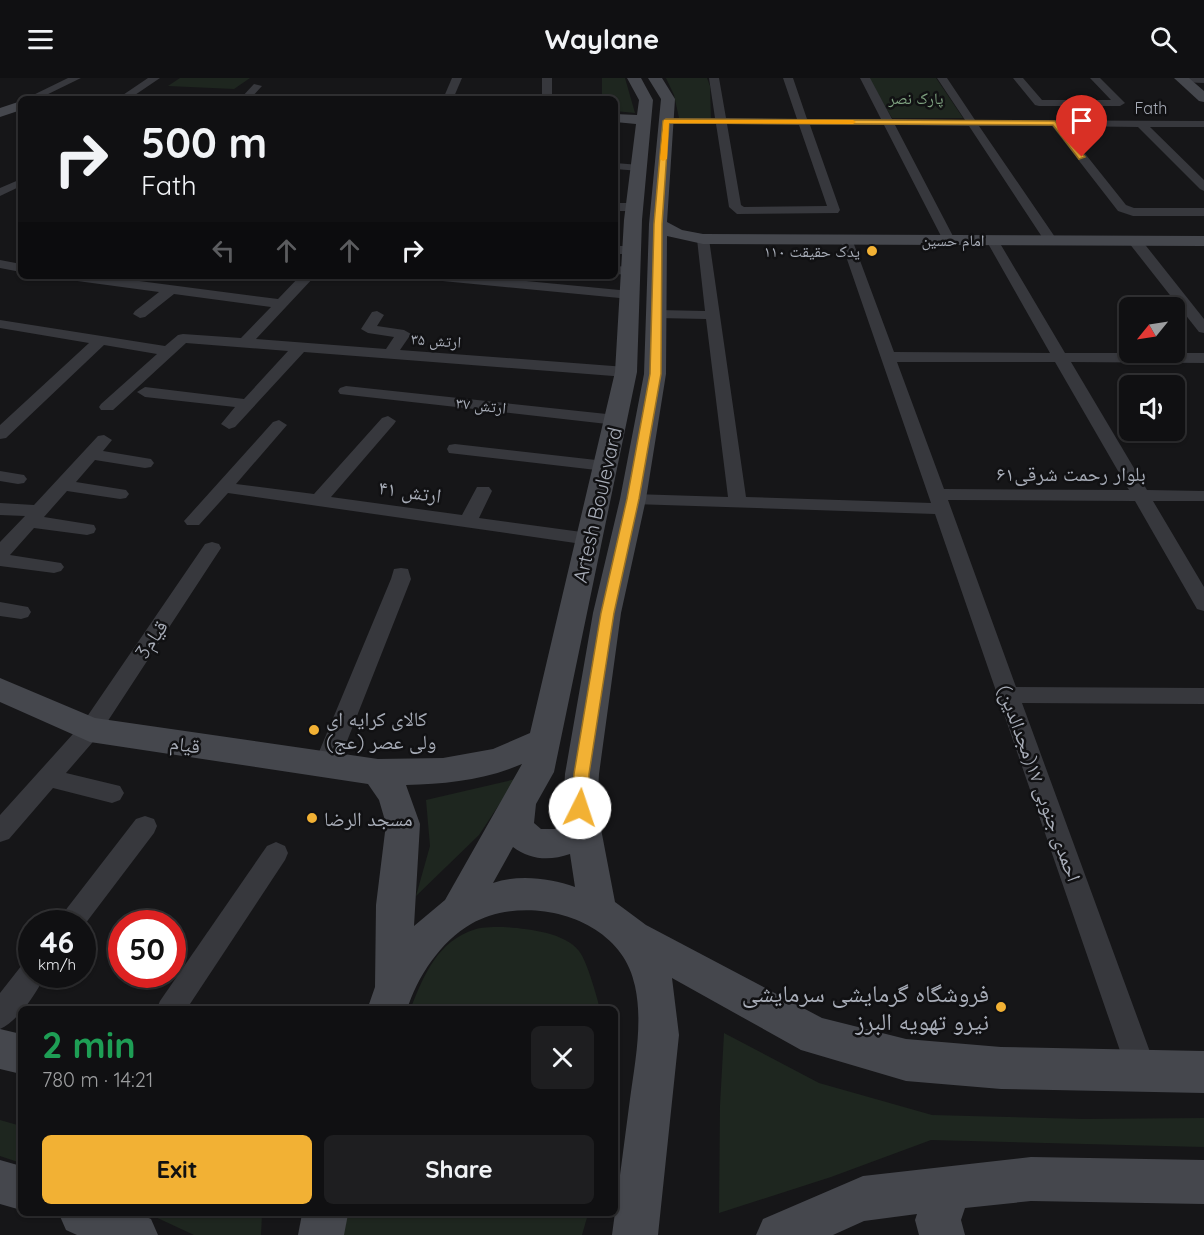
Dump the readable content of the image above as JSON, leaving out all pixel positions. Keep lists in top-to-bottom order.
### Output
{
  "streets": {
    "main road": ["امام حسین", "Artesh Boulevard", "قیام"],
    "street": [
      "Fath",
      "ارتش ۳۵",
      "ارتش ۳۷",
      "بلوار رحمت شرقی۶۱",
      "ارتش ۴۱",
      "قیام3",
      "احمدی جنوبی ۱۷(مجدالدین)"
    ]
  },
  "crossings": [
    ["Fath", "Artesh Boulevard"],
    ["امام حسین", "Artesh Boulevard"],
    ["امام حسین", "احمدی جنوبی ۱۷(مجدالدین)"],
    ["ارتش ۳۵", "Artesh Boulevard"],
    ["ارتش ۳۷", "Artesh Boulevard"],
    ["بلوار رحمت شرقی۶۱", "Artesh Boulevard"],
    ["بلوار رحمت شرقی۶۱", "احمدی جنوبی ۱۷(مجدالدین)"],
    ["ارتش ۴۱", "Artesh Boulevard"],
    ["Artesh Boulevard", "قیام"],
    ["قیام3", "قیام"]
  ],
  "parks": ["پارک نصر"],
  "places": [
    "یدک حقیقت ۱۱۰",
    "کالای کرایه ای ولی عصر (عج)",
    "مسجد الرضا",
    "فروشگاه گرمایشی سرمایشی نیرو تهویه البرز"
  ],
  "north": "bottom left",
  "page": {
    "header": "Waylane",
    "turn": ["500 m", "Fath"],
    "speed": "46 km/h",
    "limit": "50",
    "heading": ["2 min", "780 m · 14:21"],
    "buttons": ["Exit", "Share"]
  }
}
